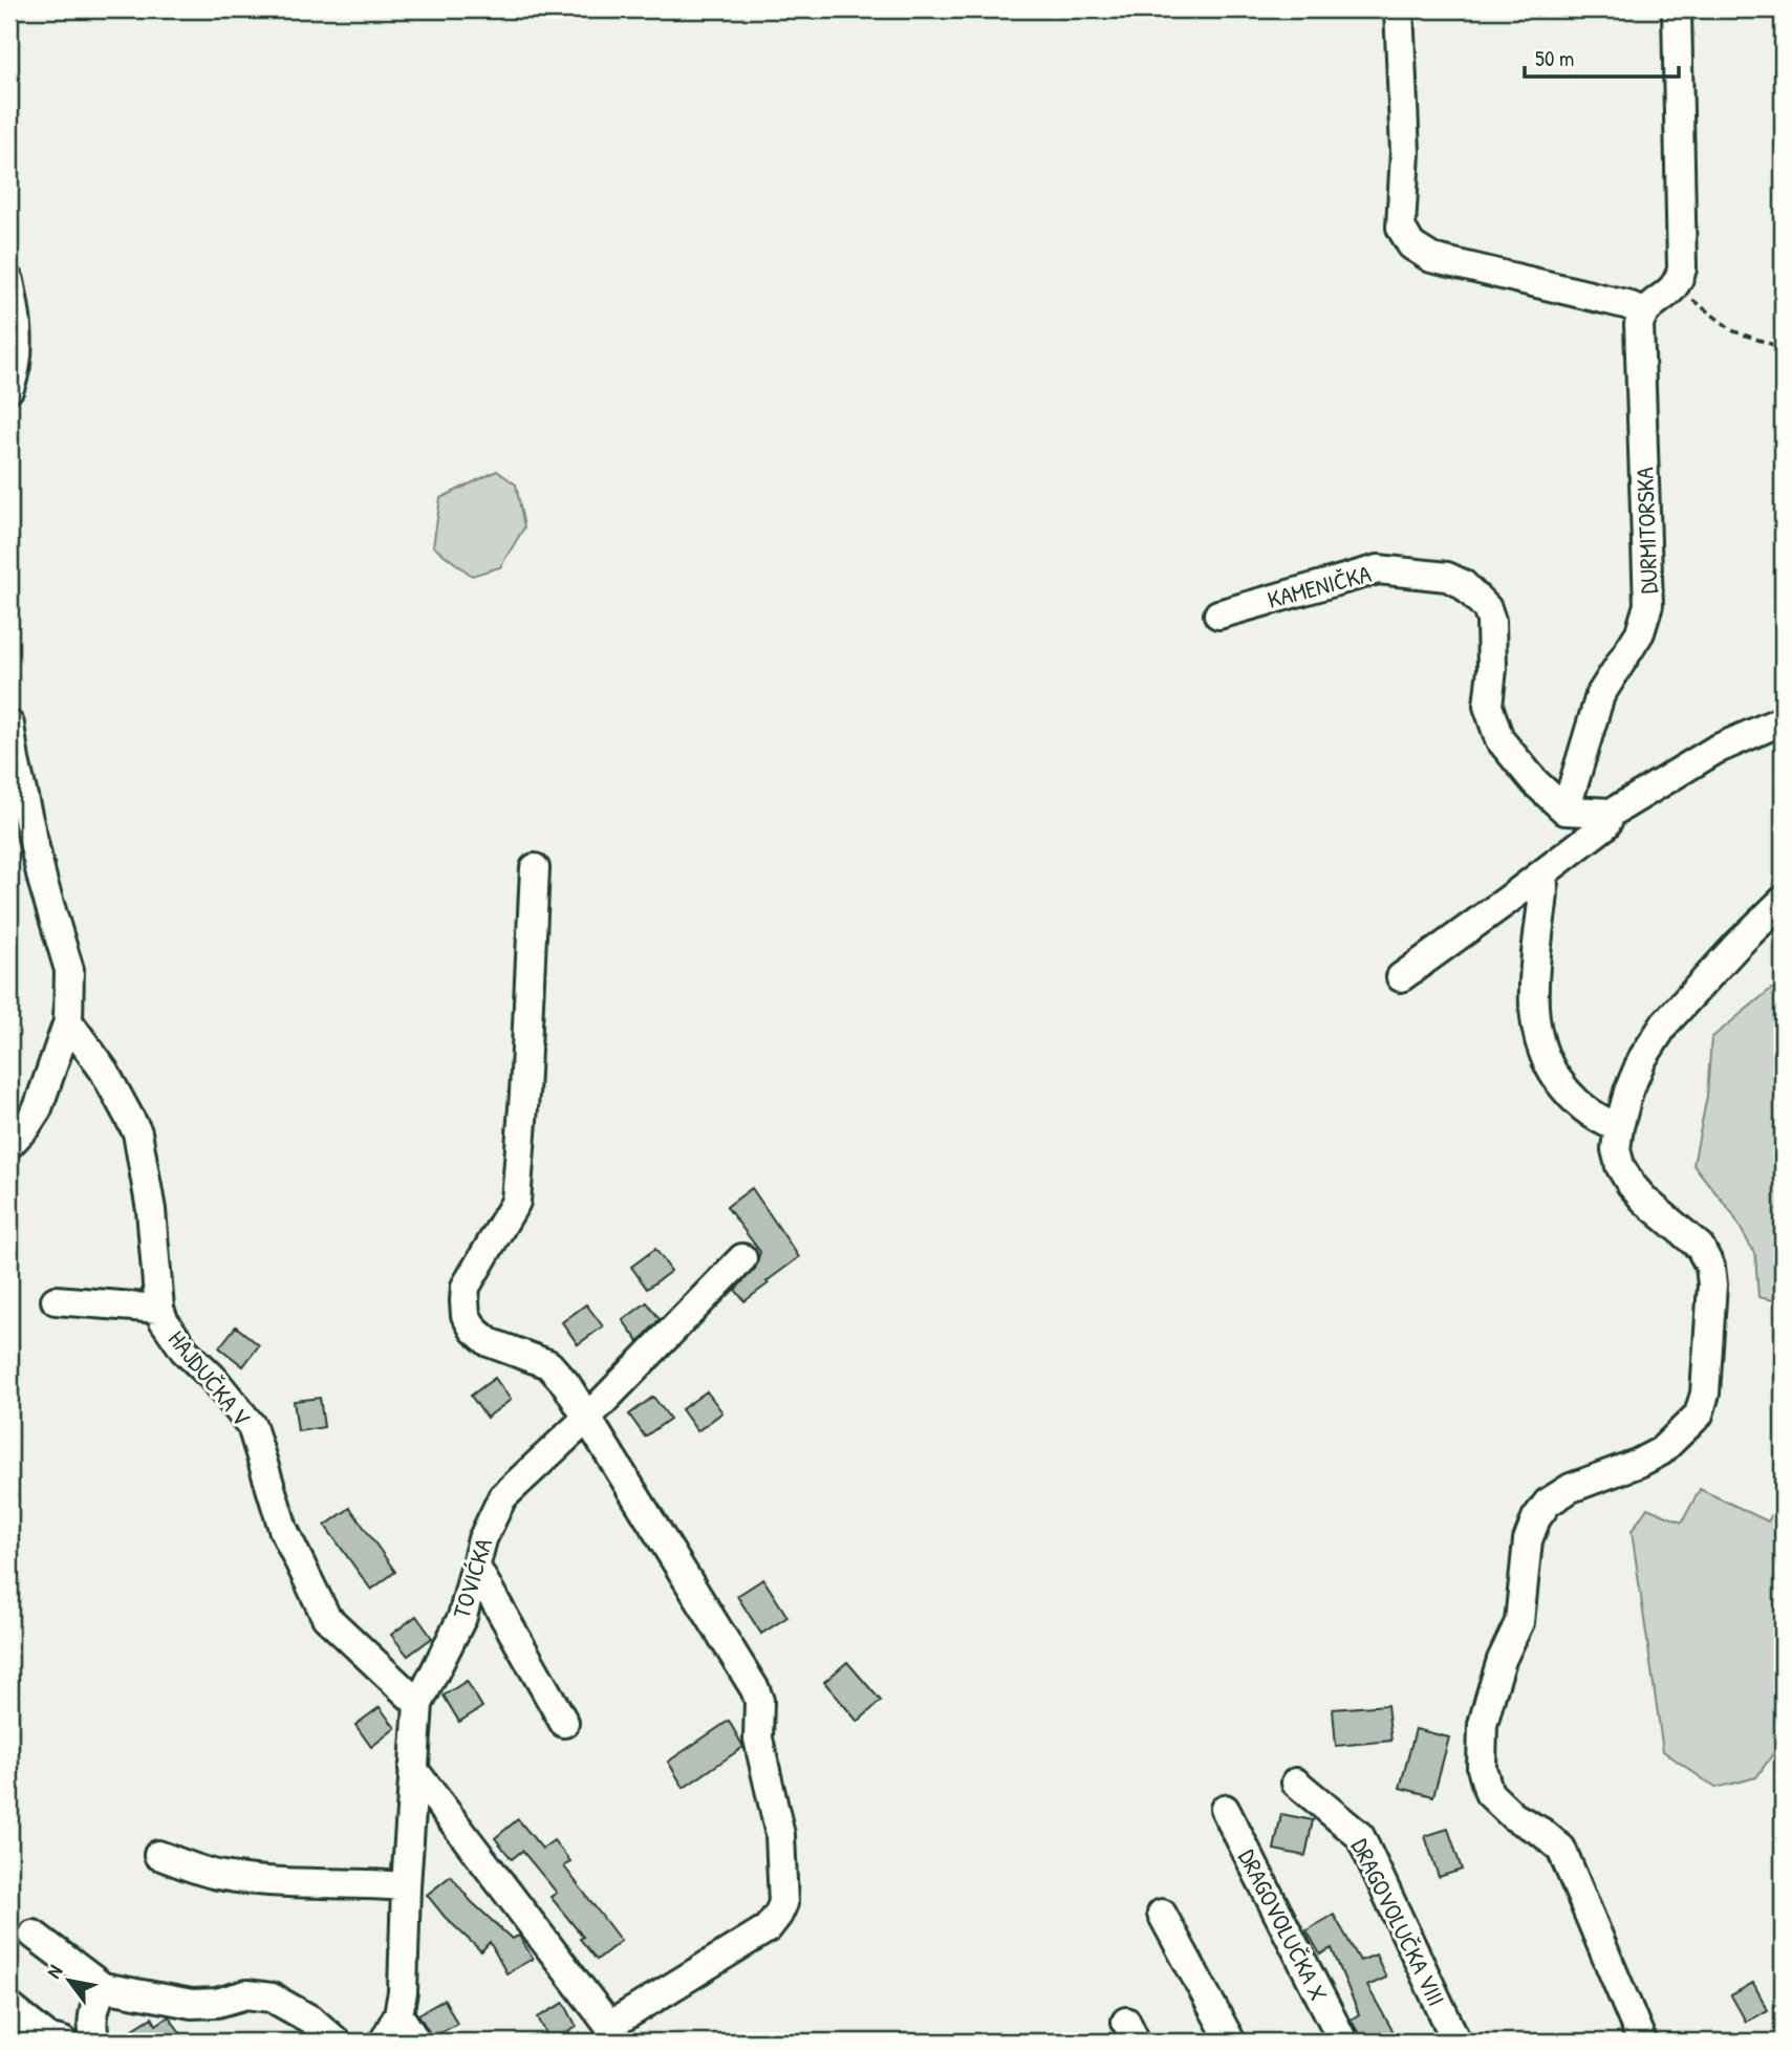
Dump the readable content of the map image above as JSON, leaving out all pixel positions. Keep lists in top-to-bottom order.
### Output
{
  "streets": {
    "street": [
      "DURMITORSKA",
      "KAMENIČKA",
      "HAJDUČKA V",
      "TOVIĆKA",
      "DRAGOVOLUČKA VIII",
      "DRAGOVOLUČKA X"
    ]
  },
  "crossings": [
    ["DURMITORSKA", "KAMENIČKA"],
    ["HAJDUČKA V", "TOVIĆKA"]
  ],
  "scale_bar": "50 m",
  "north": "top left"
}
